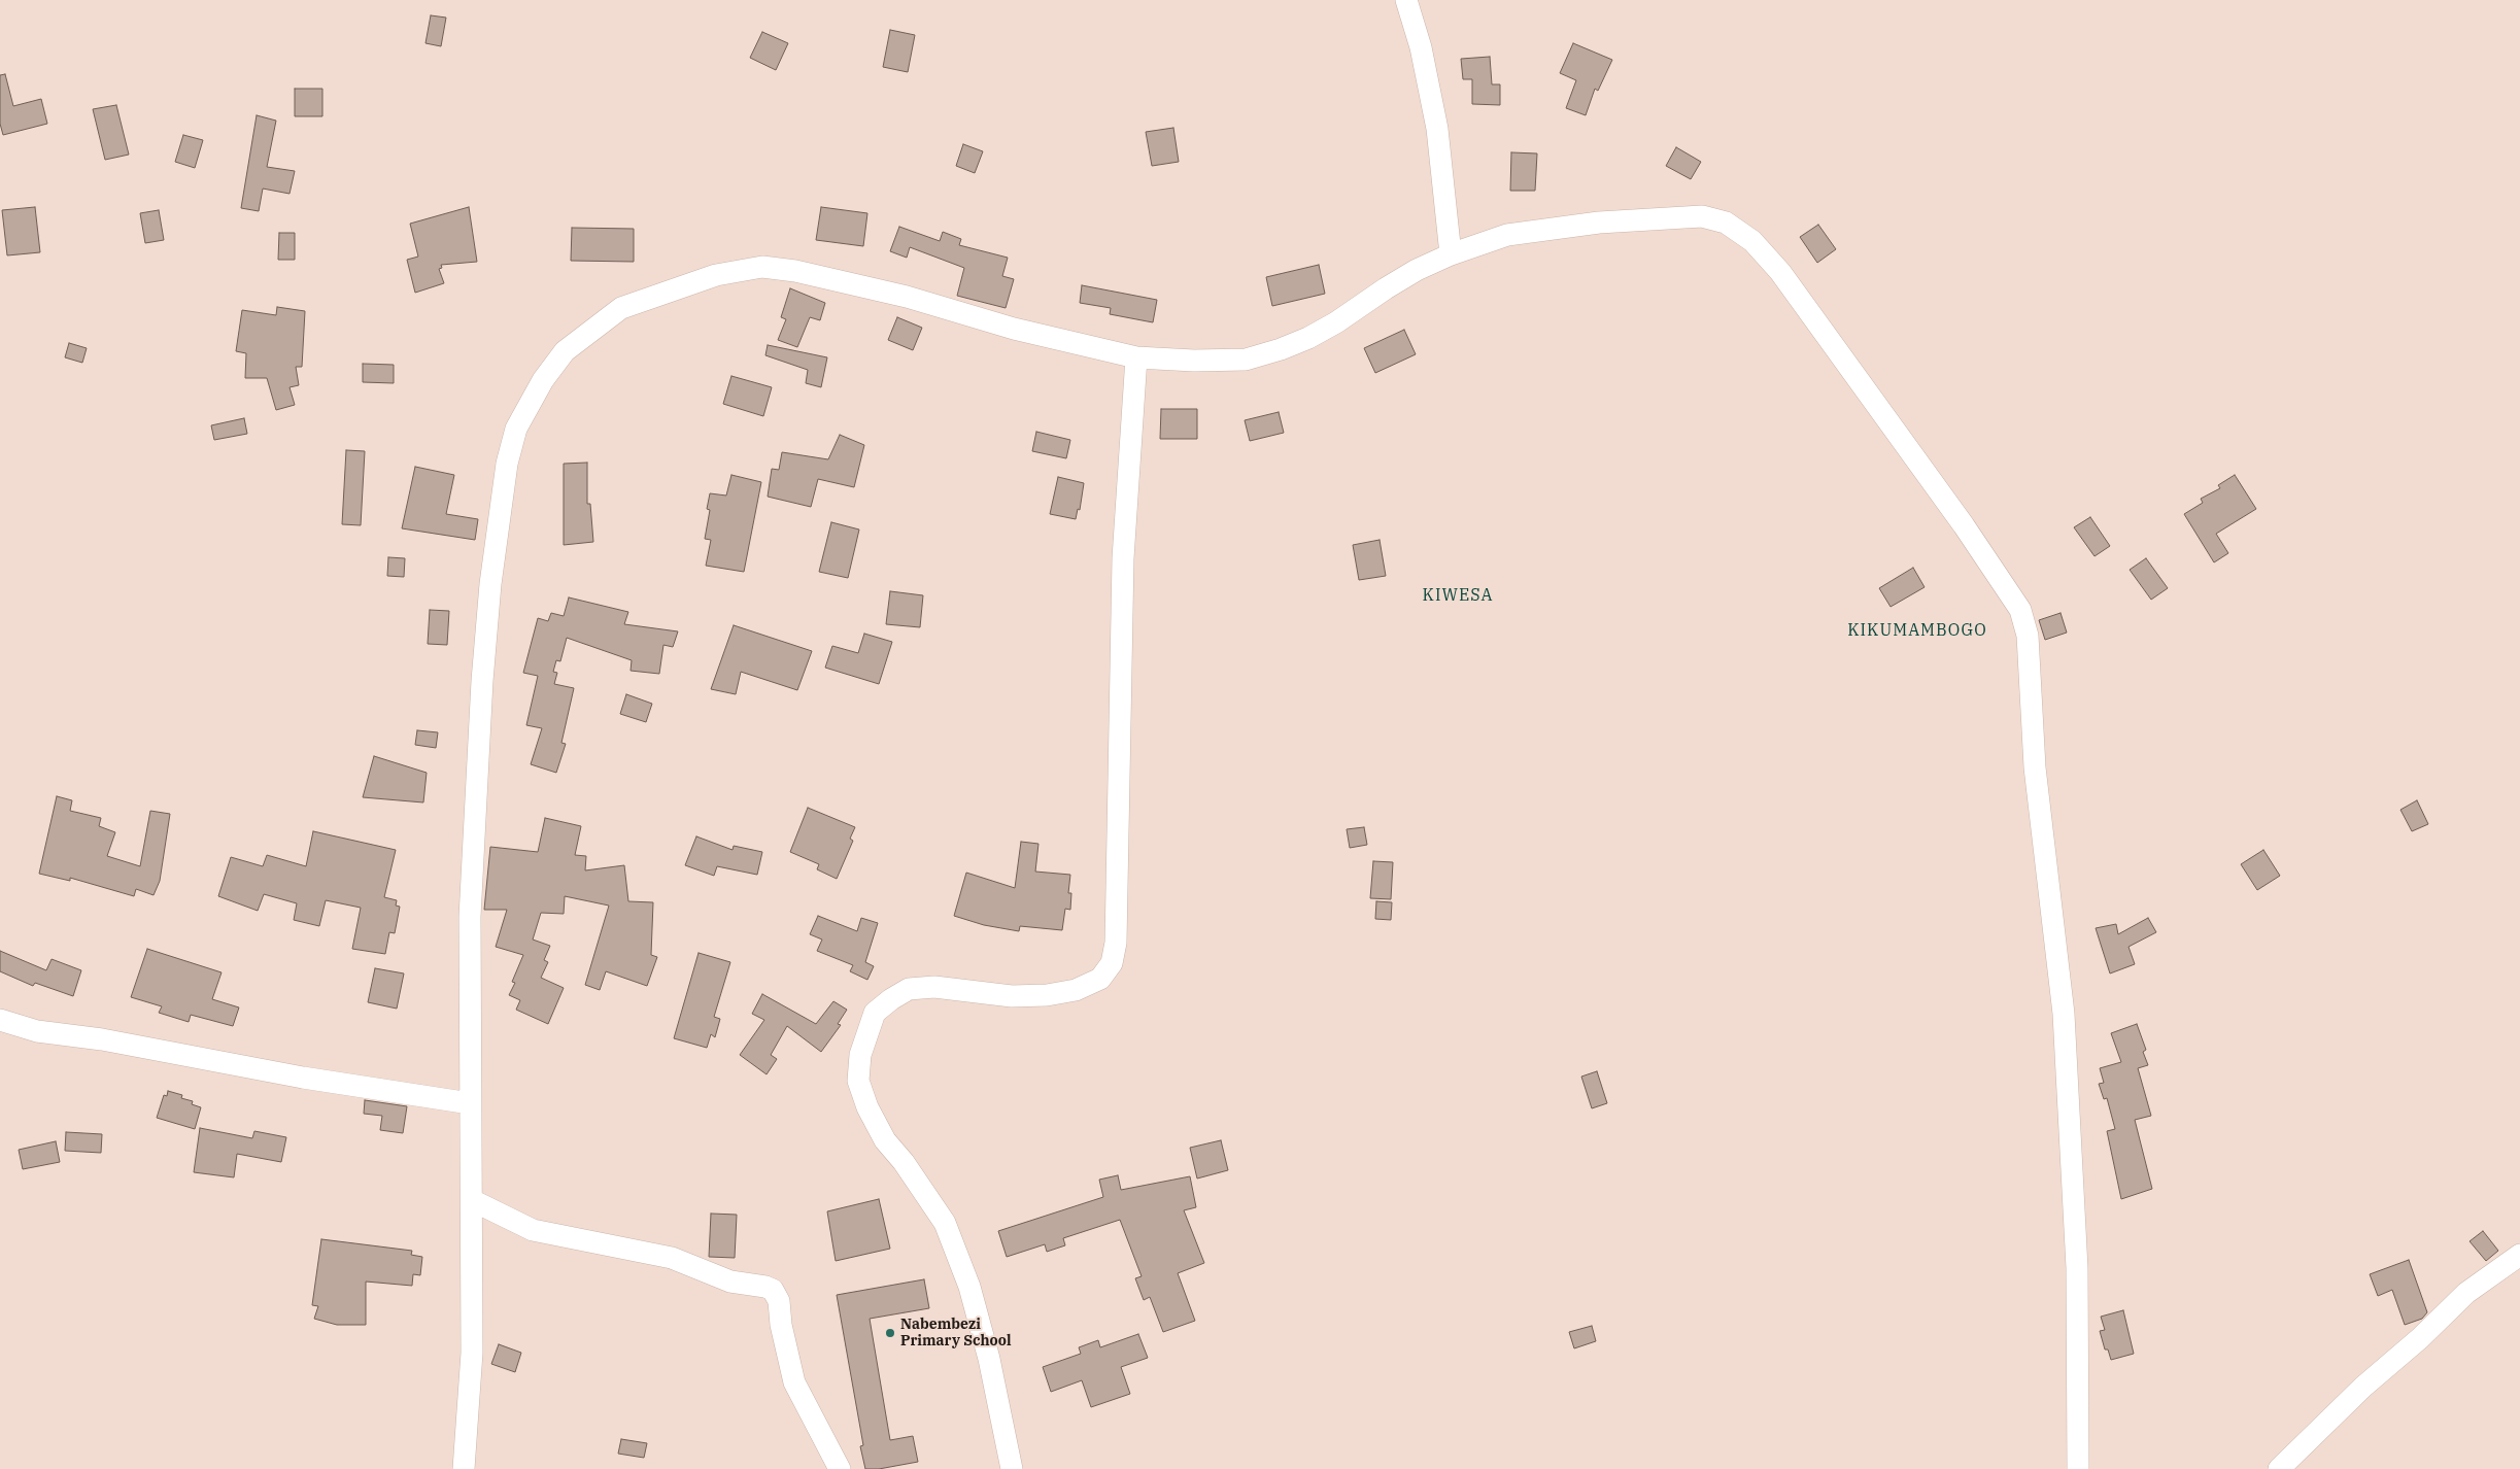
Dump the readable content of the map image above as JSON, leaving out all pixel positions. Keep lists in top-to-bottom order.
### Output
{
  "districts": ["KIWESA", "KIKUMAMBOGO"],
  "places": ["Nabembezi Primary School"]
}
